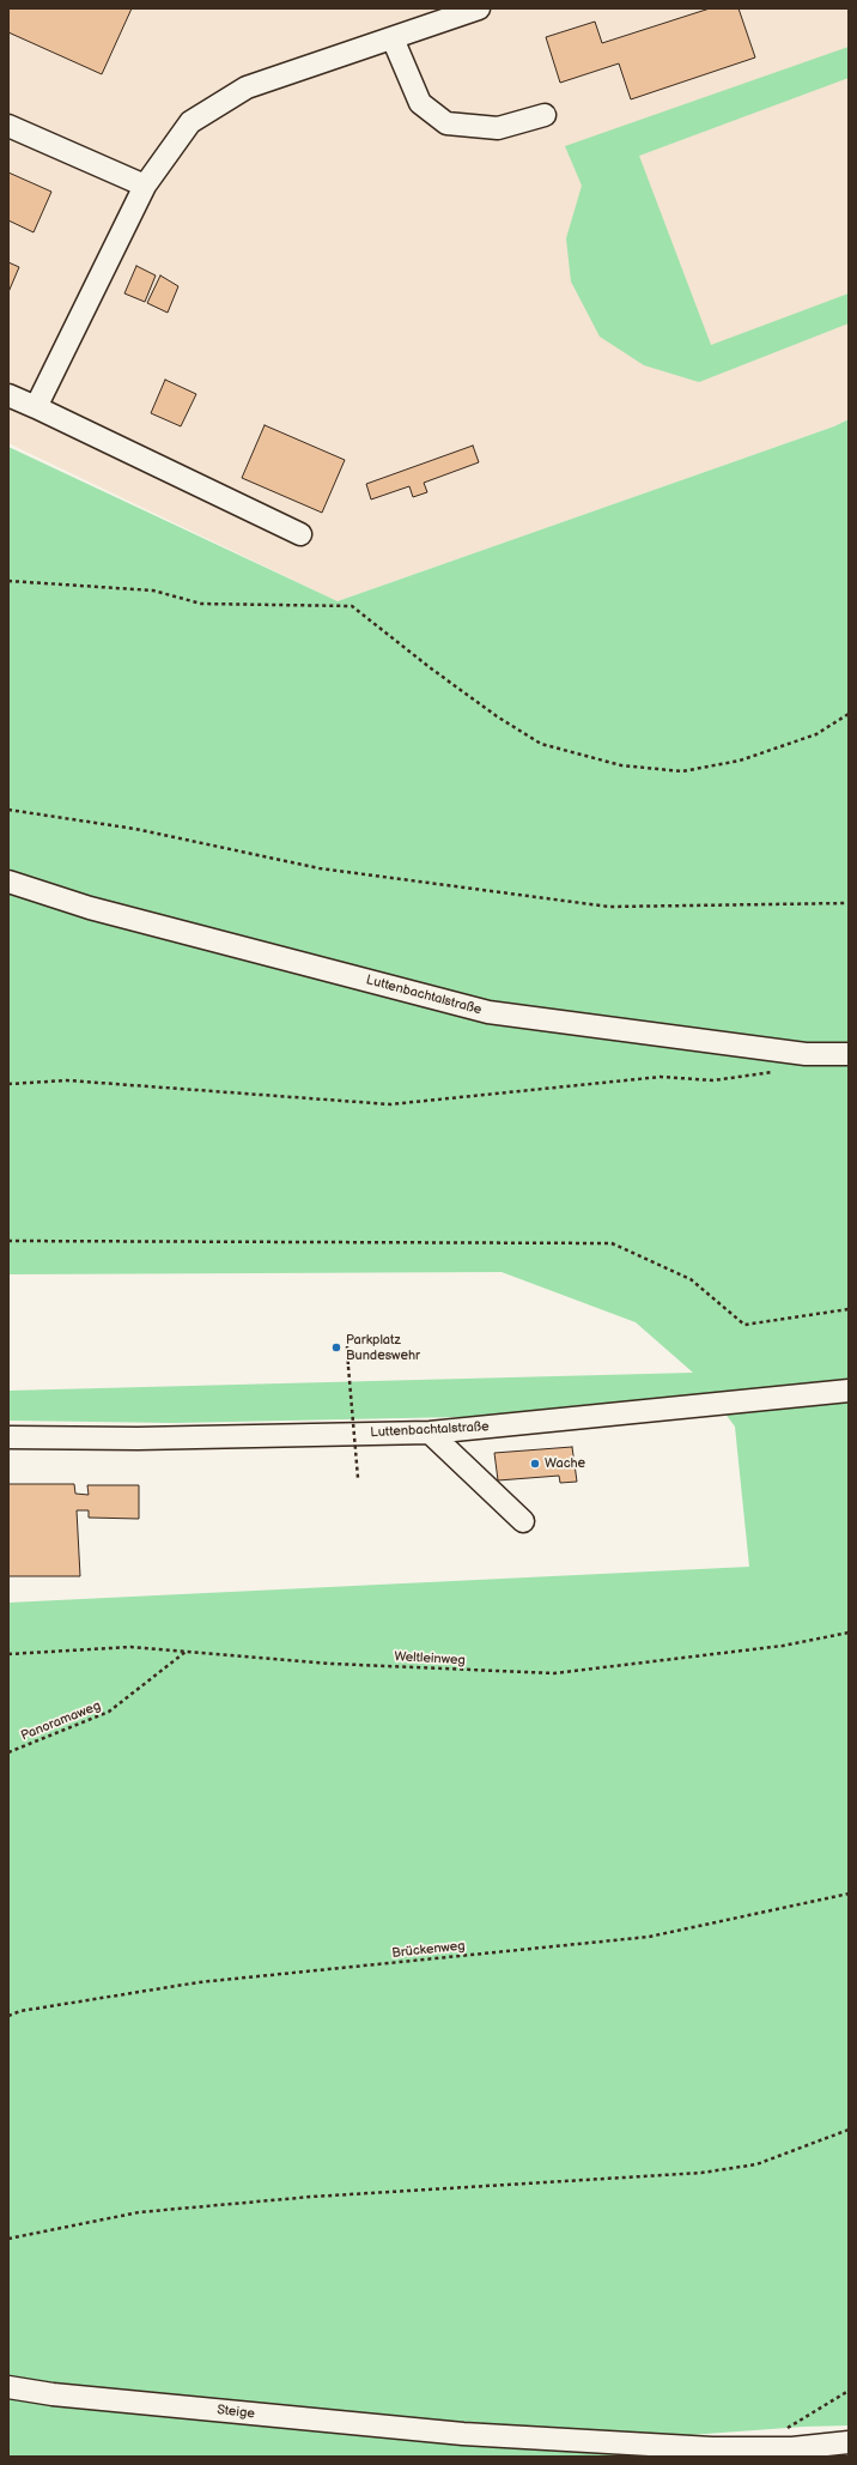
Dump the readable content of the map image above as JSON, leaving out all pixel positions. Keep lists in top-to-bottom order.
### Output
{
  "streets": {
    "street": ["Luttenbachtalstraße", "Steige"],
    "path": ["Weltleinweg", "Panoramaweg", "Brückenweg"]
  },
  "crossings": [
    ["Weltleinweg", "Panoramaweg"]
  ],
  "places": ["Parkplatz Bundeswehr", "Wache"]
}
